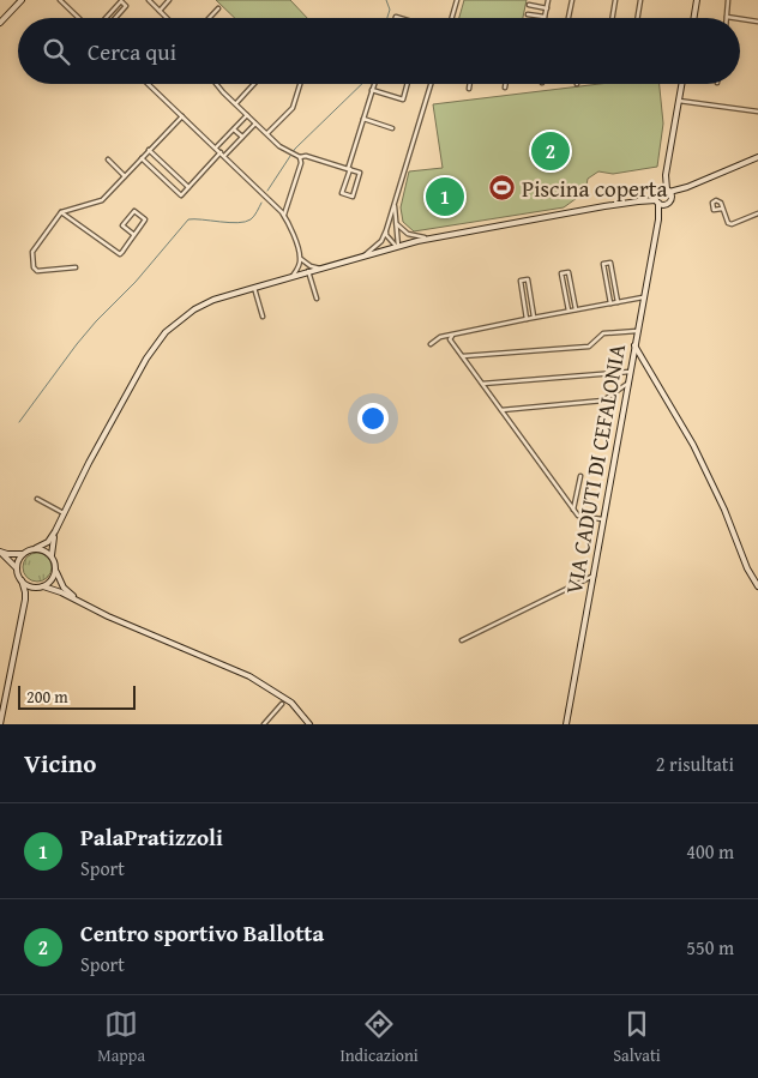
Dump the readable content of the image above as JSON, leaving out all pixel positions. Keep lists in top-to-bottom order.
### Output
{
  "streets": {
    "street": ["VIA CADUTI DI CEFALONIA"]
  },
  "places": {
    "sports": ["Piscina coperta"]
  },
  "scale_bar": "200 m",
  "page": {
    "search": "Cerca qui",
    "pins": ["2", "1"],
    "scale": "200 m",
    "heading": ["Vicino", "2 risultati"],
    "list": [
      {
        "mark": "1",
        "name": "PalaPratizzoli",
        "note": "Sport",
        "value": "400 m"
      },
      {
        "mark": "2",
        "name": "Centro sportivo Ballotta",
        "note": "Sport",
        "value": "550 m"
      }
    ],
    "nav": ["Mappa", "Indicazioni", "Salvati"]
  }
}
